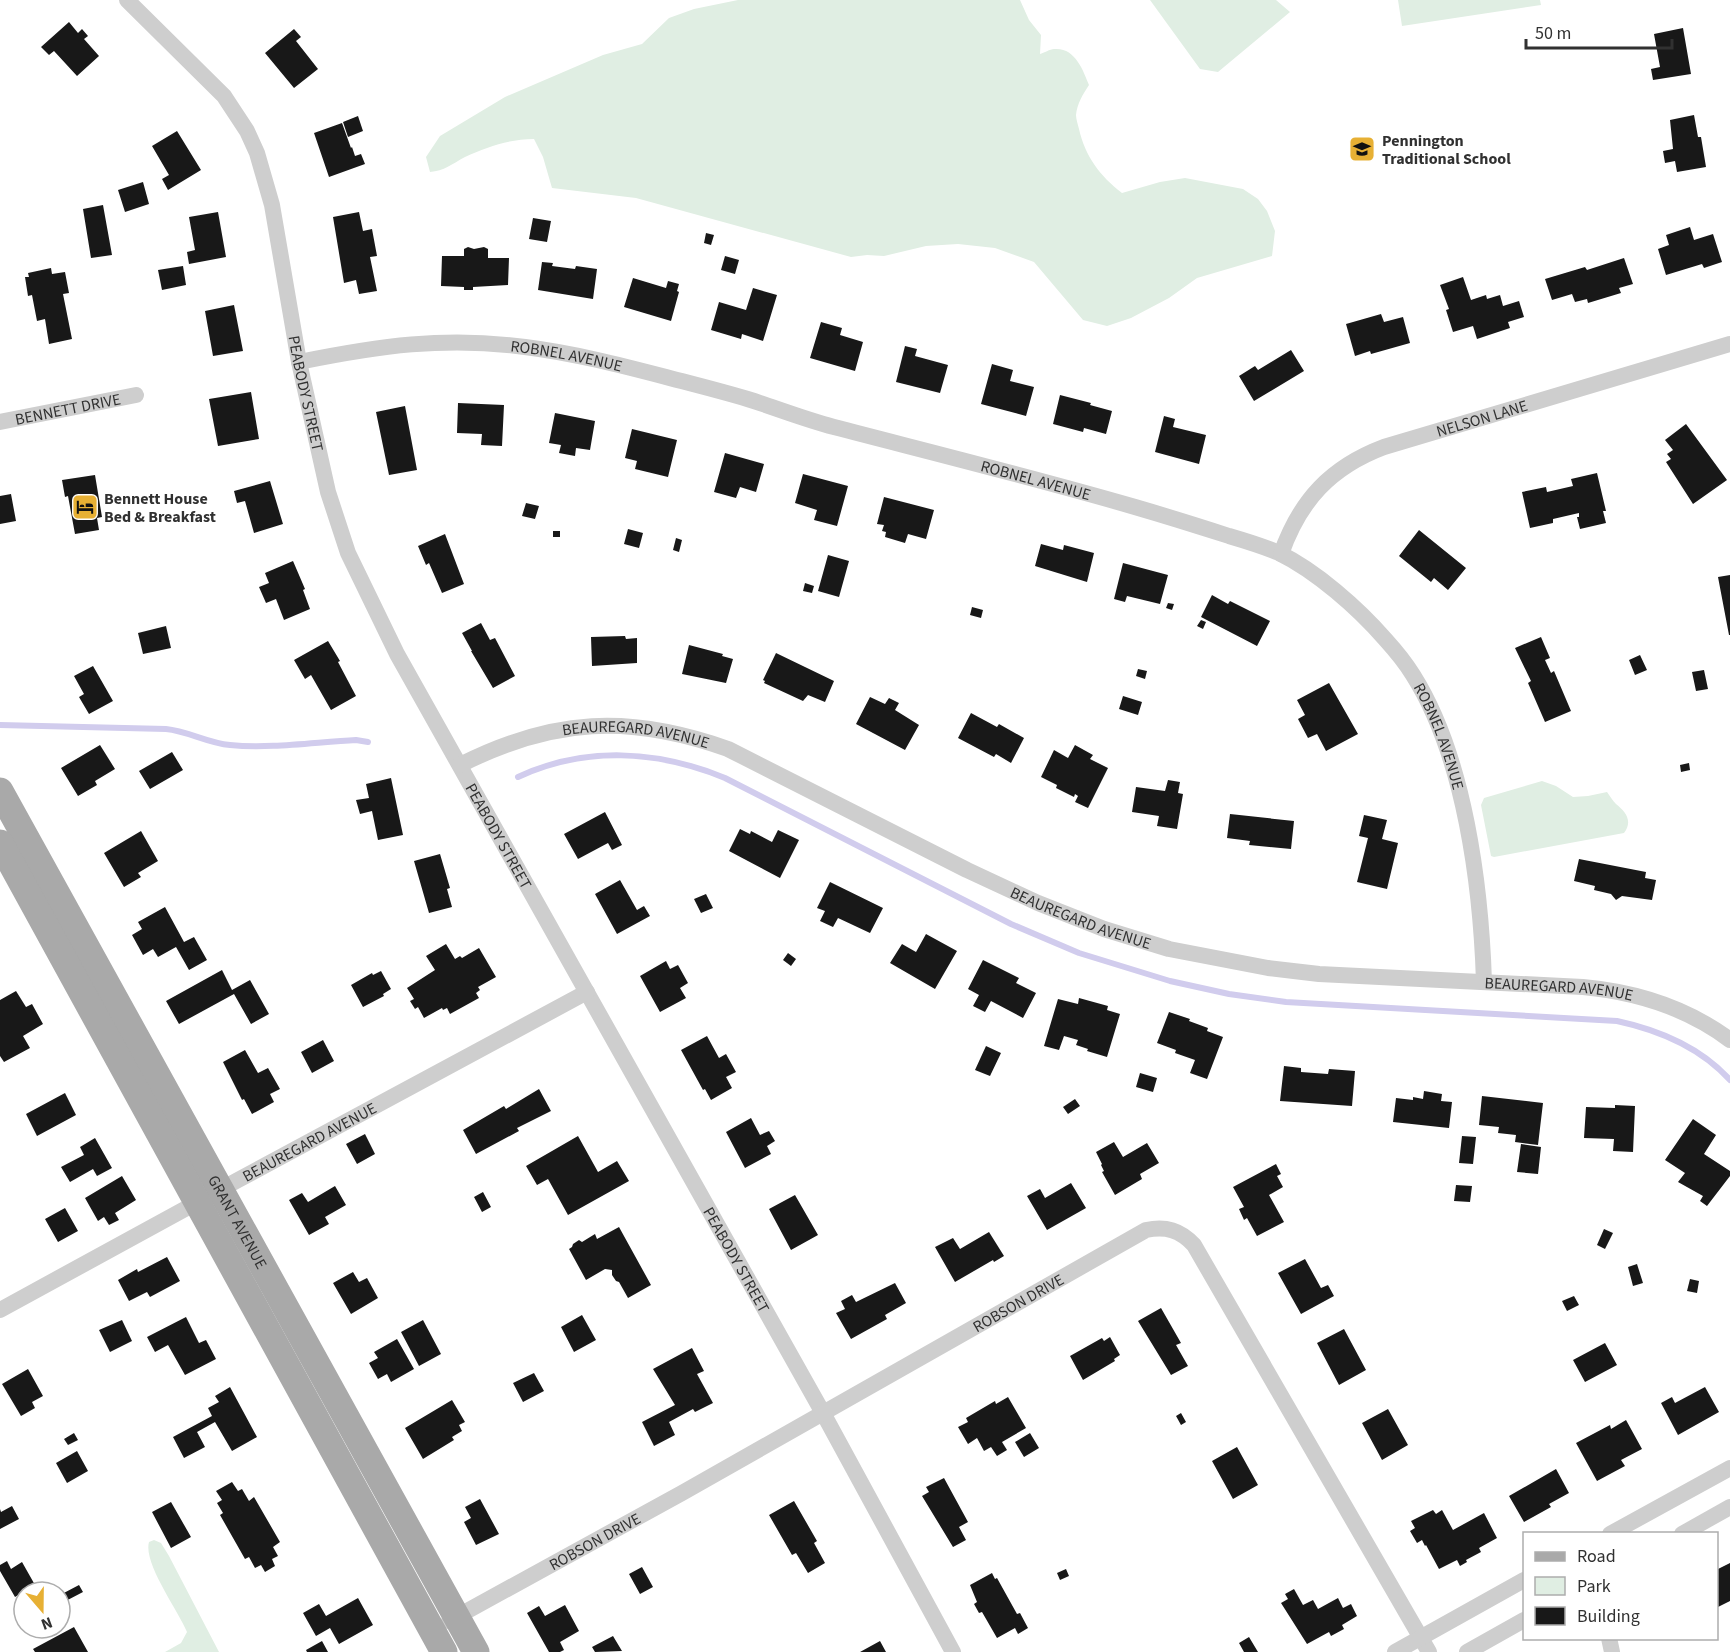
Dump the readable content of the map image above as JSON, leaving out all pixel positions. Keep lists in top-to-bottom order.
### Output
{
  "streets": {
    "main road": ["GRANT AVENUE"],
    "street": [
      "ROBNEL AVENUE",
      "PEABODY STREET",
      "BENNETT DRIVE",
      "NELSON LANE",
      "BEAUREGARD AVENUE",
      "ROBSON DRIVE"
    ]
  },
  "crossings": [
    ["ROBNEL AVENUE", "PEABODY STREET"],
    ["ROBNEL AVENUE", "NELSON LANE"],
    ["ROBNEL AVENUE", "BEAUREGARD AVENUE"],
    ["PEABODY STREET", "BEAUREGARD AVENUE"],
    ["PEABODY STREET", "ROBSON DRIVE"],
    ["BEAUREGARD AVENUE", "GRANT AVENUE"],
    ["GRANT AVENUE", "ROBSON DRIVE"]
  ],
  "places": {
    "school or university": ["Pennington Traditional School"],
    "hotel": ["Bennett House Bed & Breakfast"]
  },
  "legend": ["Road", "Park", "Building"],
  "scale_bar": "50 m",
  "north": "bottom"
}
